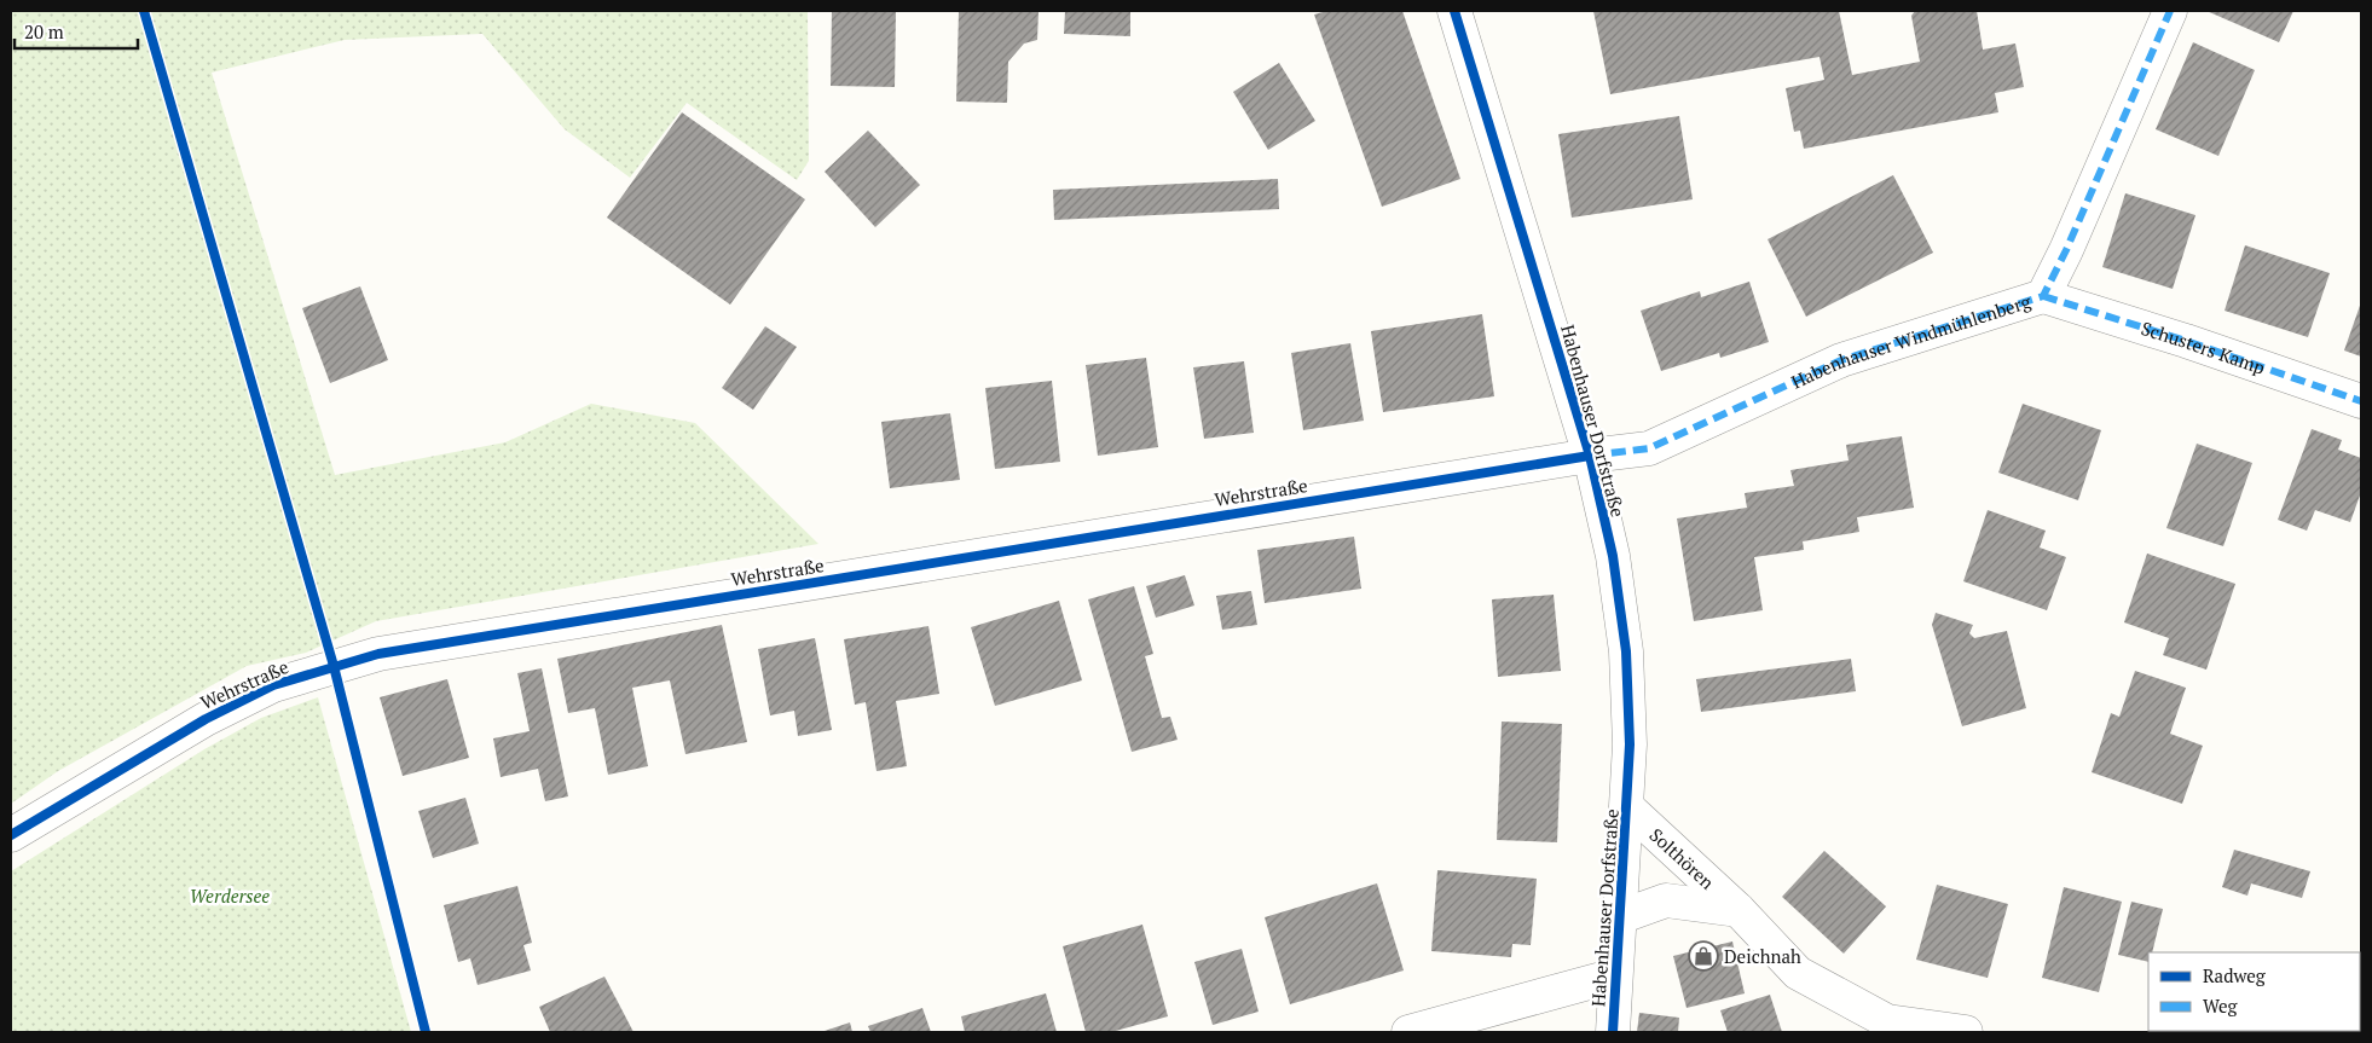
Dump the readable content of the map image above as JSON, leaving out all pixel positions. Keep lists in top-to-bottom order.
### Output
{
  "streets": {
    "street": [
      "Habenhauser Windmühlenberg",
      "Schusters Kamp",
      "Habenhauser Dorfstraße",
      "Wehrstraße",
      "Solthören"
    ]
  },
  "crossings": [
    ["Habenhauser Windmühlenberg", "Schusters Kamp"],
    ["Habenhauser Windmühlenberg", "Habenhauser Dorfstraße"],
    ["Habenhauser Windmühlenberg", "Wehrstraße"],
    ["Habenhauser Dorfstraße", "Wehrstraße"],
    ["Habenhauser Dorfstraße", "Solthören"]
  ],
  "parks": ["Werdersee"],
  "places": {
    "shop": ["Deichnah"]
  },
  "legend": ["Radweg", "Weg"],
  "scale_bar": "20 m"
}
